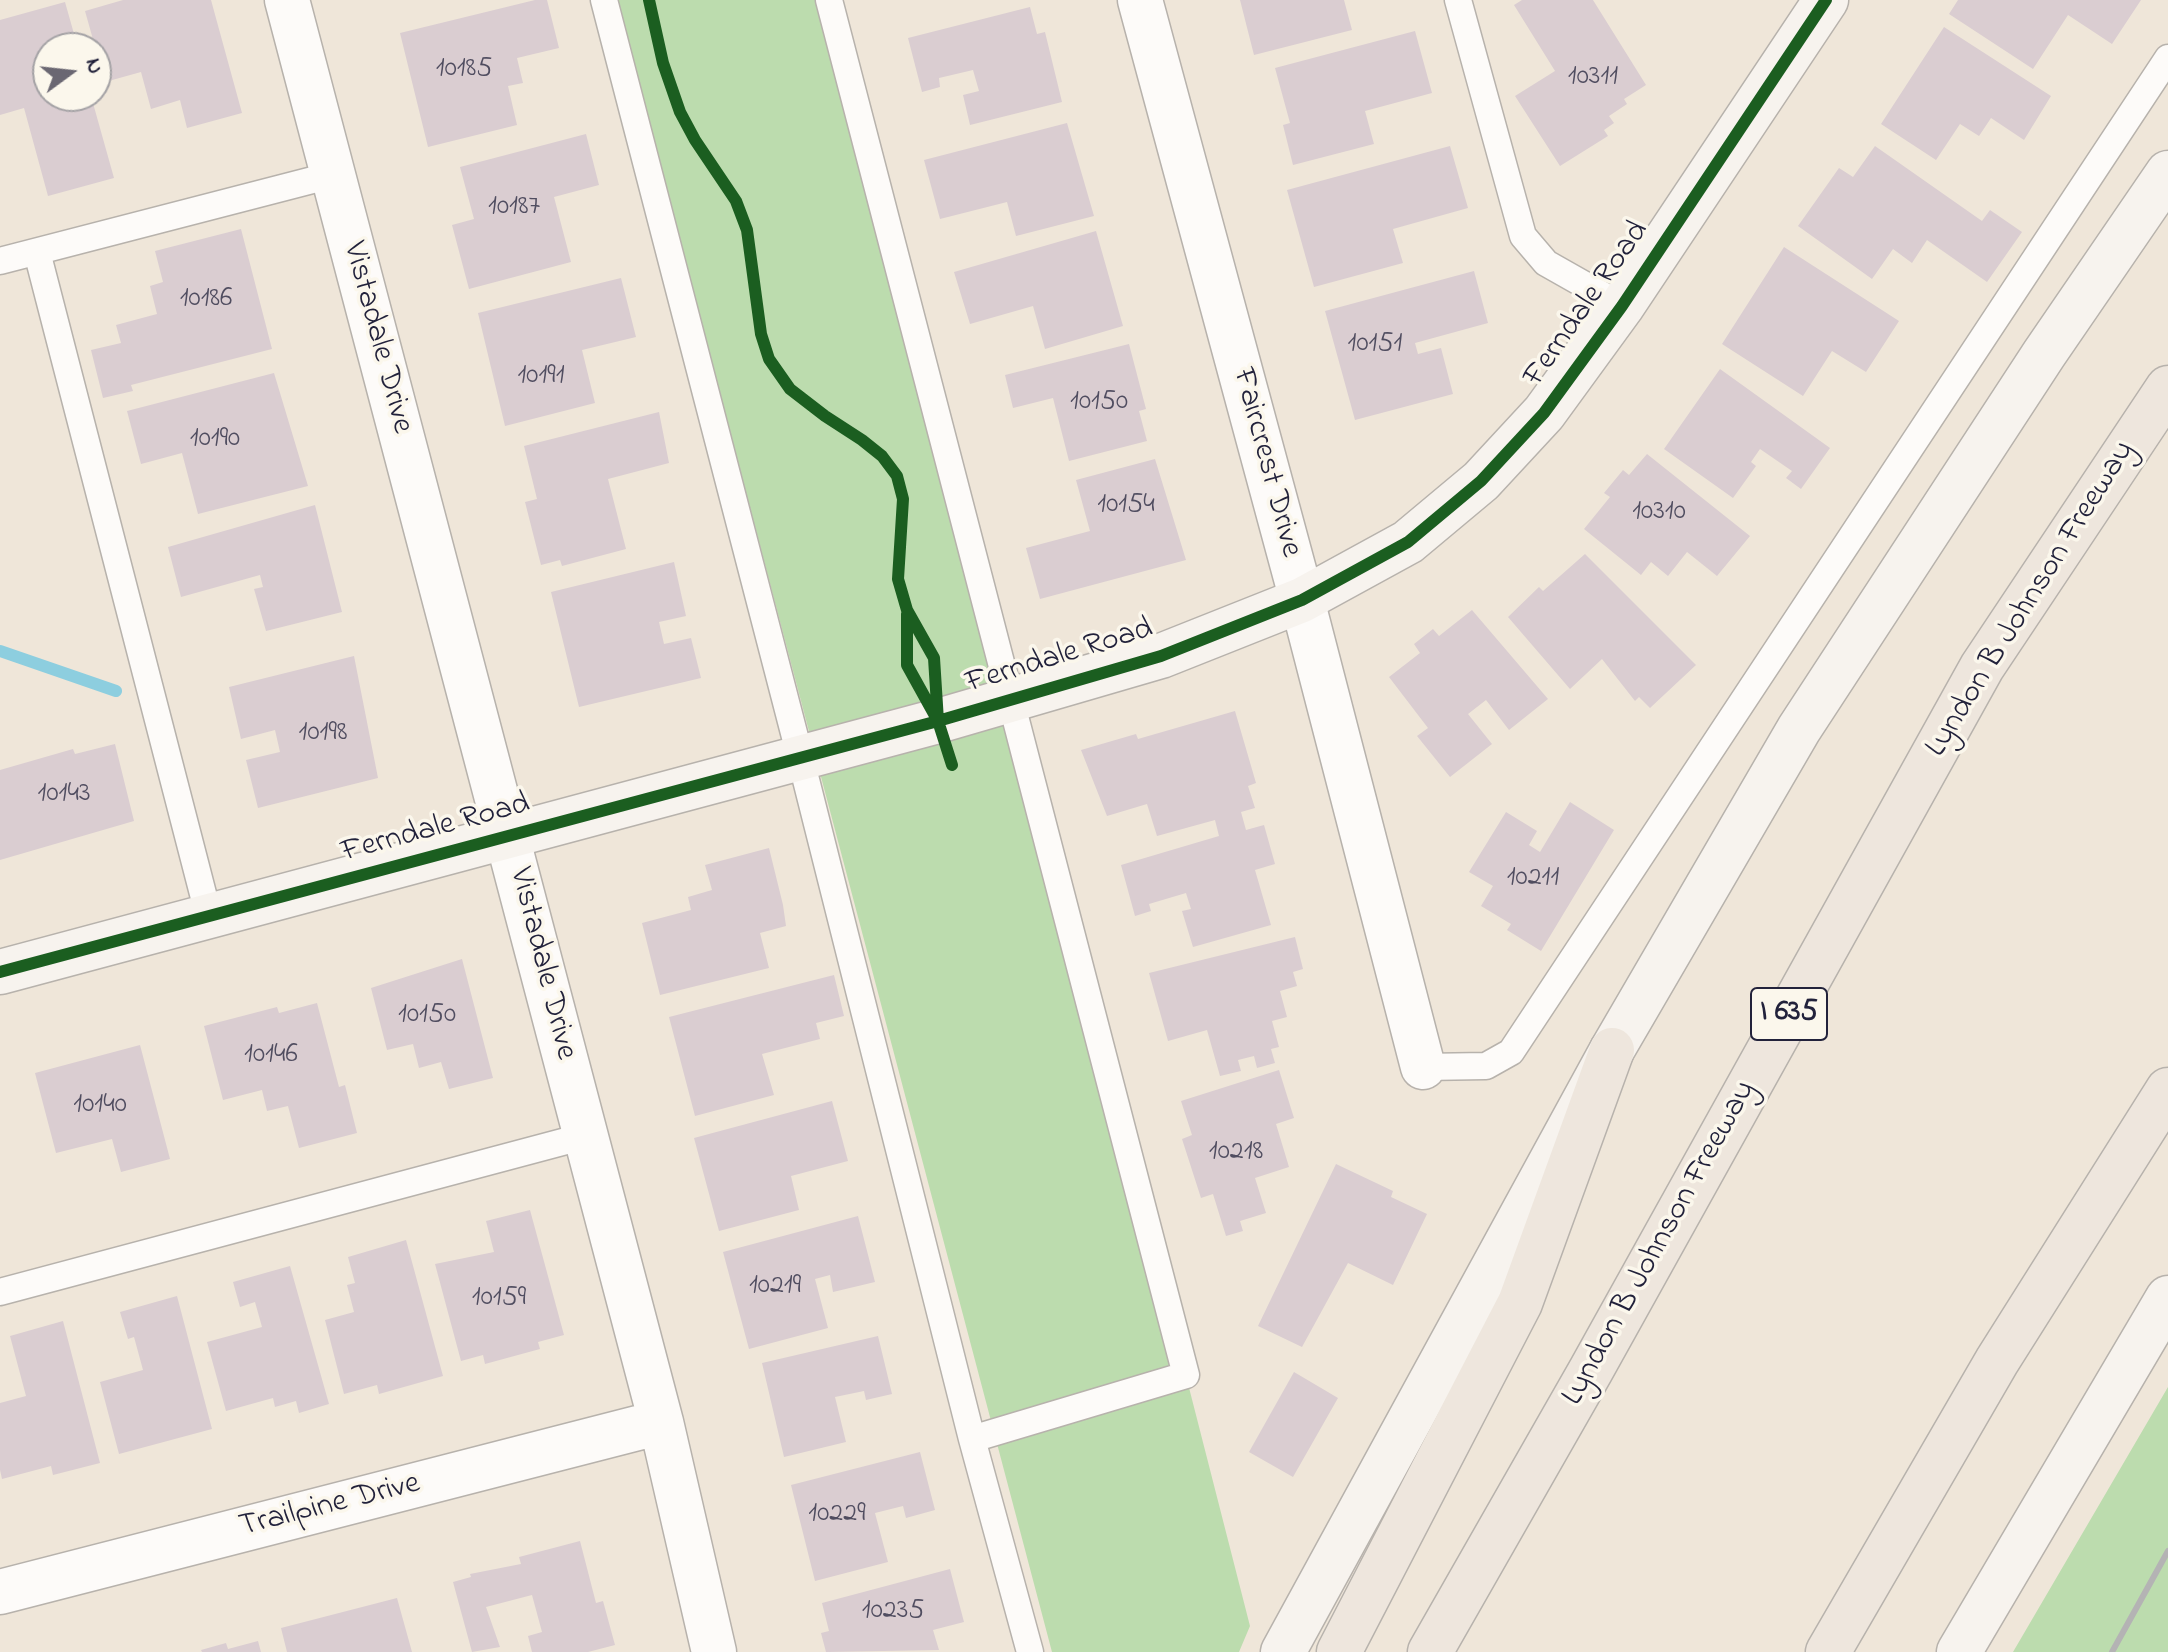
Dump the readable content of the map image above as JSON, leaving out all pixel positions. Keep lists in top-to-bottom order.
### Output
{
  "streets": {
    "highway": ["Lyndon B Johnson Freeway", "I 635"],
    "street": [
      "Ferndale Road",
      "Vistadale Drive",
      "Faircrest Drive",
      "Trailpine Drive"
    ]
  },
  "crossings": [
    ["Ferndale Road", "Vistadale Drive"],
    ["Ferndale Road", "Faircrest Drive"],
    ["Vistadale Drive", "Trailpine Drive"]
  ],
  "house_numbers": [
    "10185",
    "10311",
    "10187",
    "10186",
    "10151",
    "10191",
    "10150",
    "10190",
    "10154",
    "10310",
    "10198",
    "10143",
    "10211",
    "10150",
    "10146",
    "10140",
    "10218",
    "10219",
    "10159",
    "10229",
    "10235"
  ],
  "north": "right"
}
